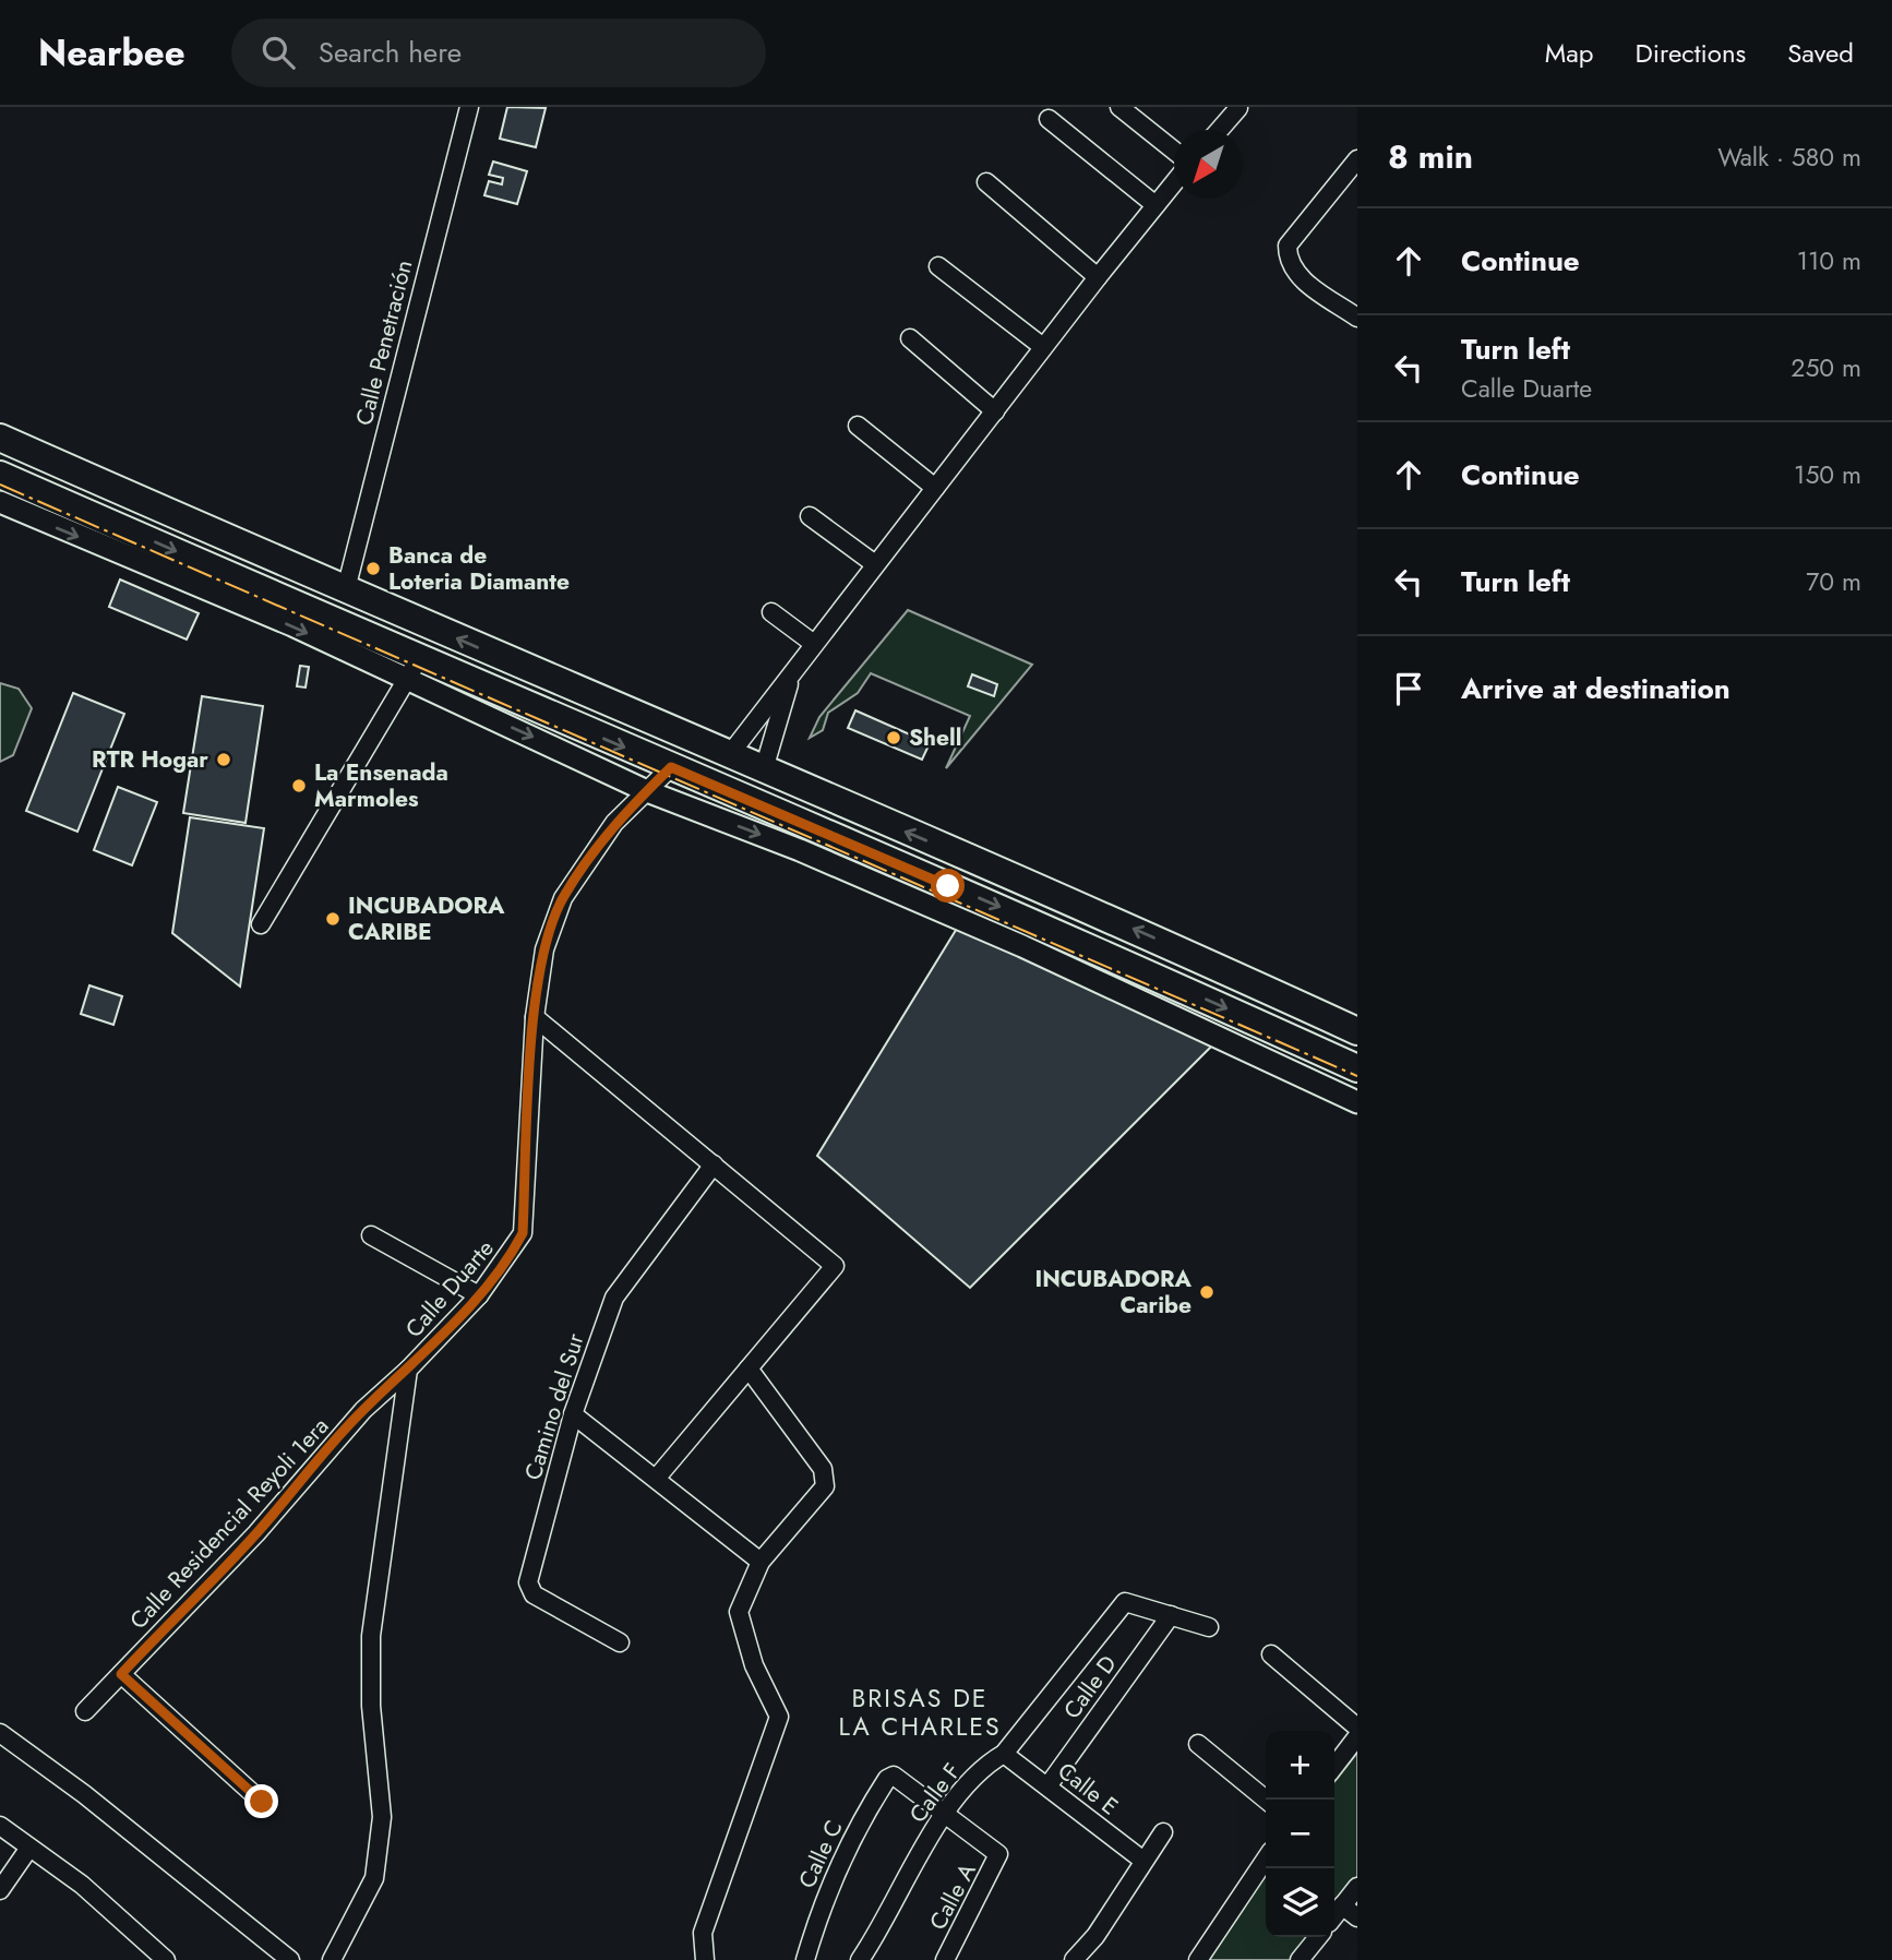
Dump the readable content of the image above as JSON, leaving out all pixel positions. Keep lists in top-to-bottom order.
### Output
{
  "streets": {
    "street": [
      "Calle Penetración",
      "Calle Duarte",
      "Camino del Sur",
      "Calle Residencial Reyoli 1era",
      "Calle D",
      "Calle E",
      "Calle F",
      "Calle C",
      "Calle A"
    ]
  },
  "crossings": [
    ["Calle Duarte", "Calle Residencial Reyoli 1era"],
    ["Calle D", "Calle E"],
    ["Calle D", "Calle F"],
    ["Calle E", "Calle F"],
    ["Calle F", "Calle C"],
    ["Calle F", "Calle A"],
    ["Calle C", "Calle A"]
  ],
  "districts": ["BRISAS DE LA CHARLES"],
  "places": [
    "Banca de Loteria Diamante",
    "Shell",
    "RTR Hogar",
    "La Ensenada Marmoles",
    "INCUBADORA CARIBE",
    "INCUBADORA Caribe"
  ],
  "north": "bottom left",
  "page": {
    "header": "Nearbee",
    "search": "Search here",
    "nav": ["Map", "Directions", "Saved"],
    "heading": ["8 min", "Walk · 580 m"],
    "list": [
      ["Continue", "110 m"],
      ["Turn left", "Calle Duarte", "250 m"],
      ["Continue", "150 m"],
      ["Turn left", "70 m"],
      "Arrive at destination"
    ],
    "map_buttons": ["+", "−"]
  }
}
